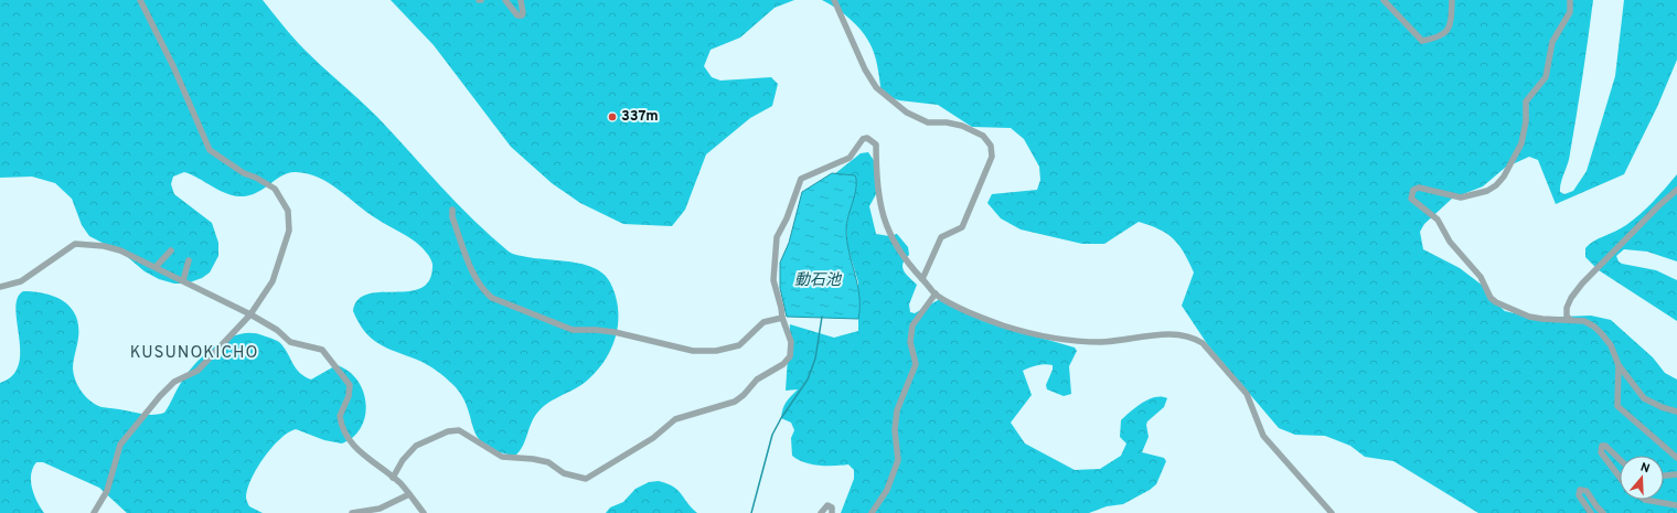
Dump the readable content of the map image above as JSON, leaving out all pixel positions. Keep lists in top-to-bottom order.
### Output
{
  "districts": ["KUSUNOKICHO"],
  "water": ["動石池"],
  "places": ["337m"],
  "north": "top"
}
